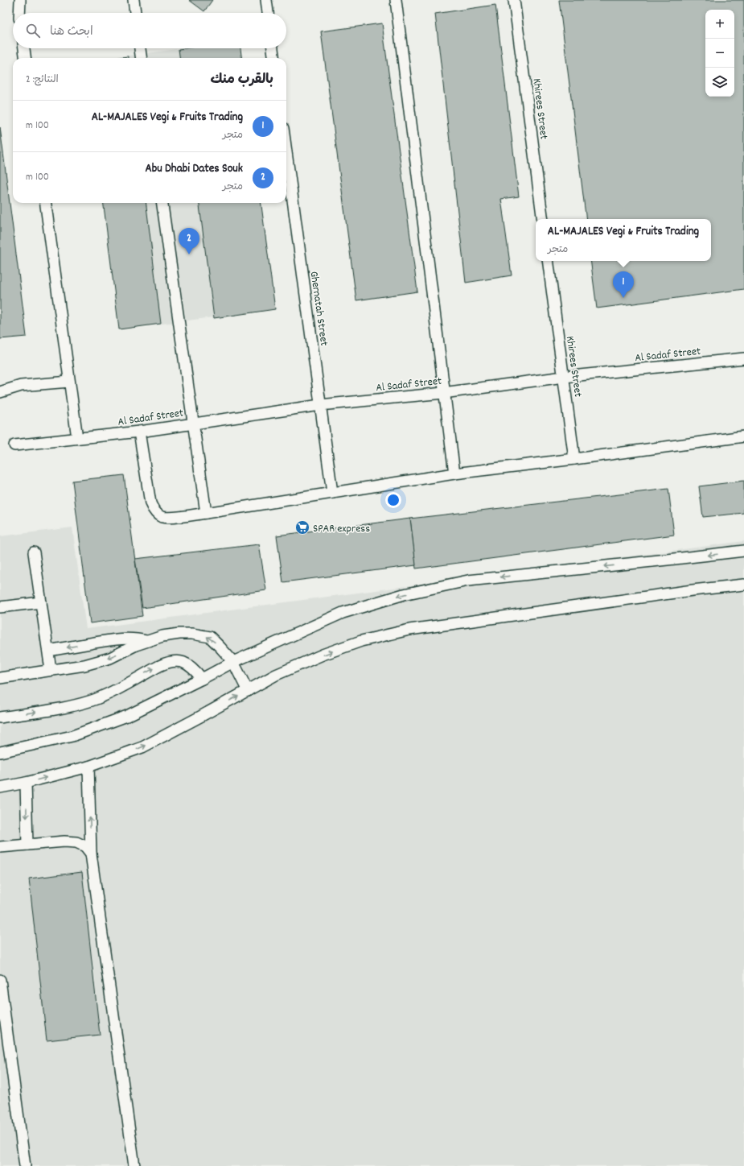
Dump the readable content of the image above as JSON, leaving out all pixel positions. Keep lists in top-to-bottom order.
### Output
{
  "streets": {
    "lane": ["Khirees Street", "Ghernatah Street", "Al Sadaf Street"]
  },
  "crossings": [
    ["Khirees Street", "Al Sadaf Street"],
    ["Ghernatah Street", "Al Sadaf Street"]
  ],
  "places": {
    "supermarket": ["SPAR express"]
  },
  "page": {
    "map_buttons": ["+", "−"],
    "search": "ابحث هنا",
    "heading": ["بالقرب منك", "النتائج: 2"],
    "list": [
      {
        "mark": "1",
        "name": "AL-MAJALES Vegi & Fruits Trading",
        "note": "متجر",
        "value": "100 m"
      },
      {
        "mark": "2",
        "name": "Abu Dhabi Dates Souk",
        "note": "متجر",
        "value": "100 m"
      }
    ],
    "popup": ["AL-MAJALES Vegi & Fruits Trading", "متجر"],
    "pins": ["2", "1"]
  }
}
